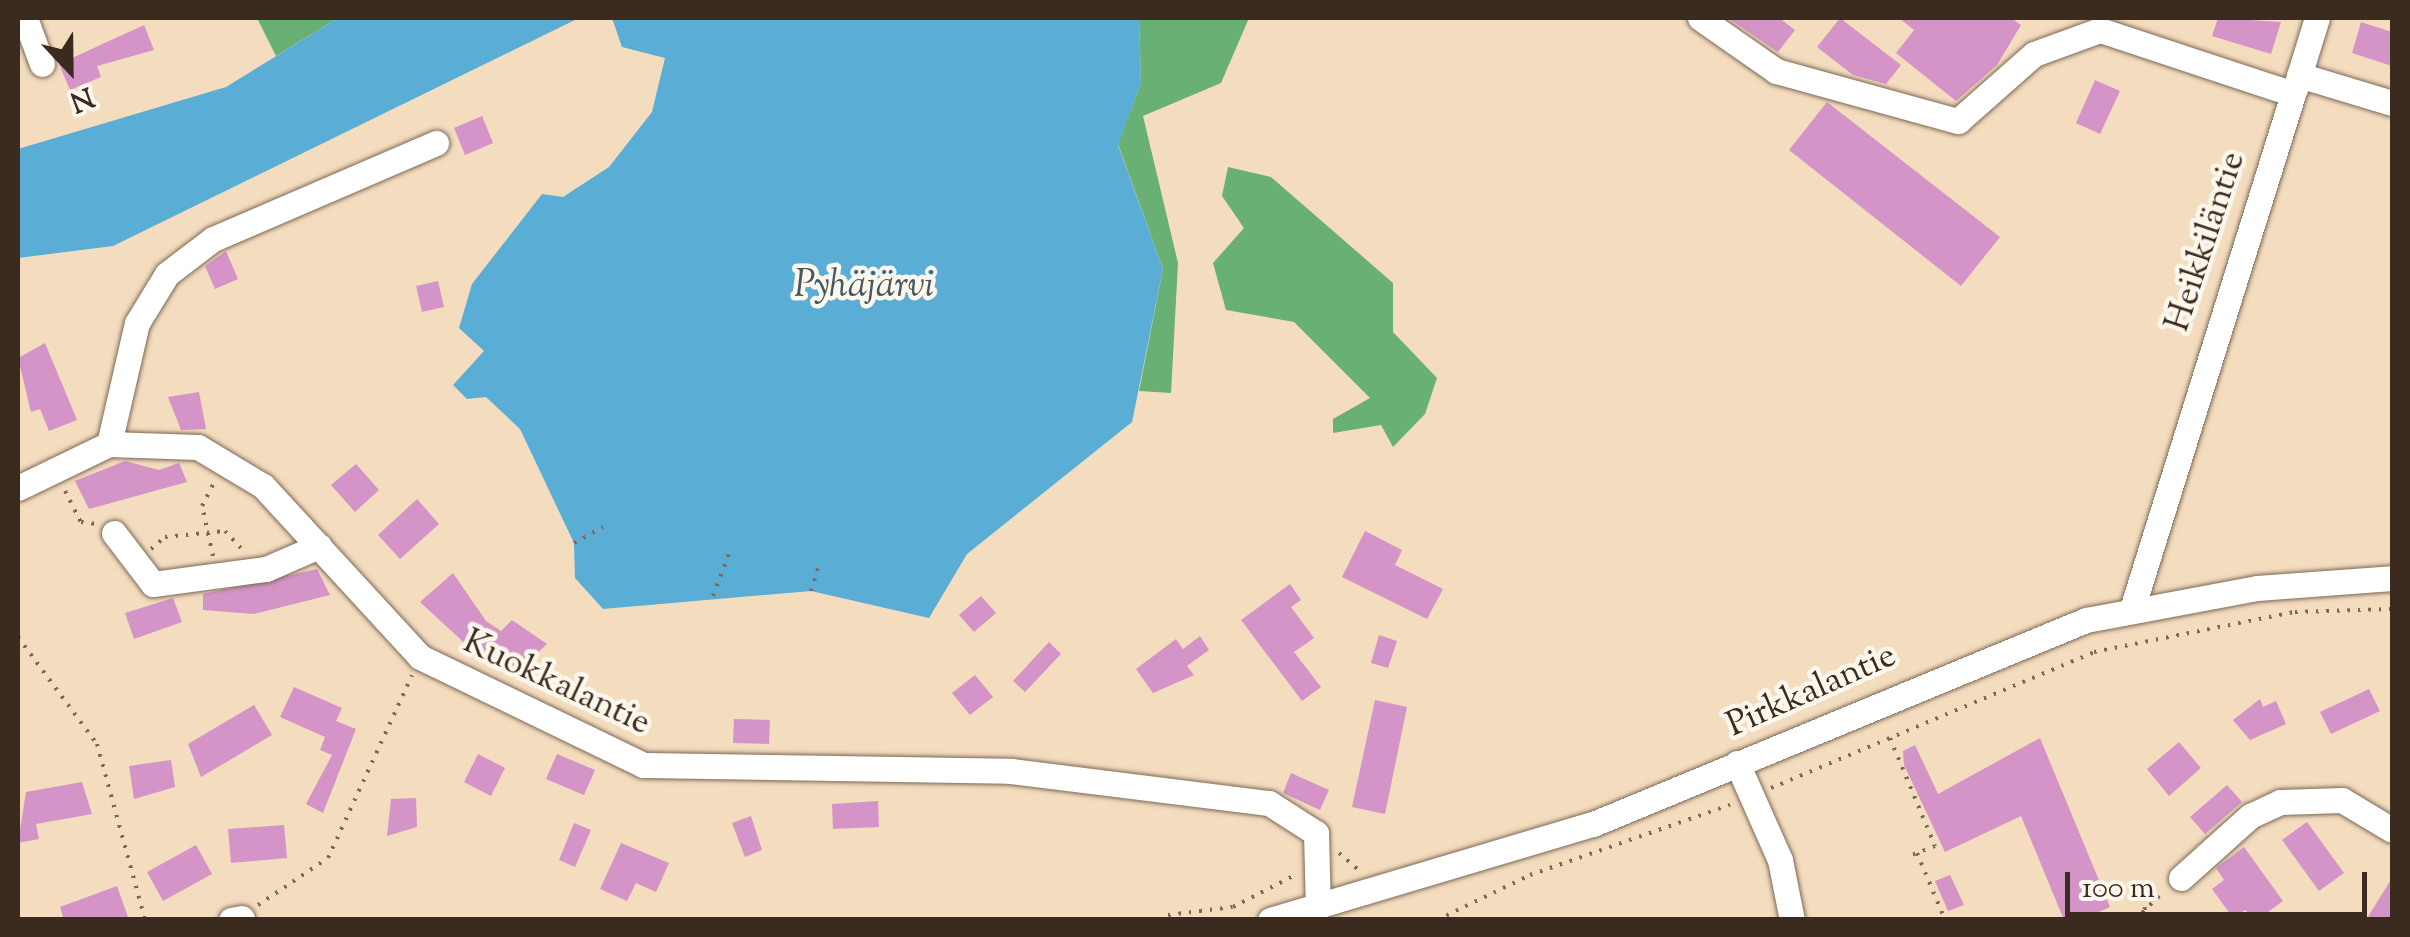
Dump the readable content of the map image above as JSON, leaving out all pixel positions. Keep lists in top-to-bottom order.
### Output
{
  "streets": {
    "street": ["Heikkiläntie", "Kuokkalantie", "Pirkkalantie"]
  },
  "crossings": [
    ["Heikkiläntie", "Pirkkalantie"],
    ["Kuokkalantie", "Pirkkalantie"]
  ],
  "water": ["Pyhäjärvi"],
  "scale_bar": "100 m",
  "north": "bottom"
}
